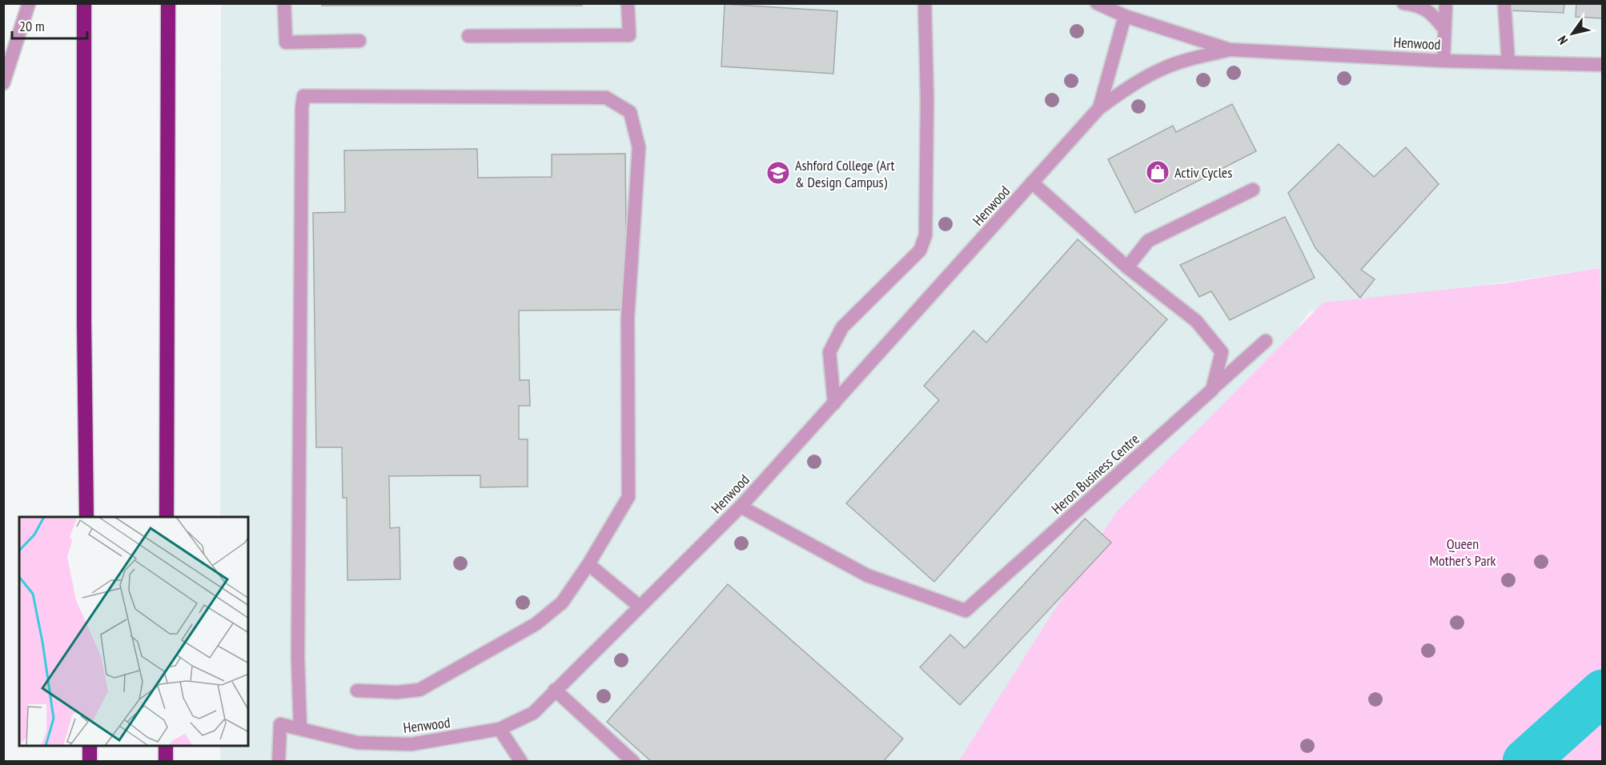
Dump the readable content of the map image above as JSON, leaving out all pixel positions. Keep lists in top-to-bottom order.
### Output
{
  "streets": {
    "street": ["Henwood", "Heron Business Centre"]
  },
  "crossings": [
    ["Henwood", "Heron Business Centre"]
  ],
  "parks": ["Queen Mother’s Park"],
  "places": {
    "shop": ["Activ Cycles"],
    "school or university": ["Ashford College (Art & Design Campus)"]
  },
  "scale_bar": "20 m",
  "north": "bottom left"
}
